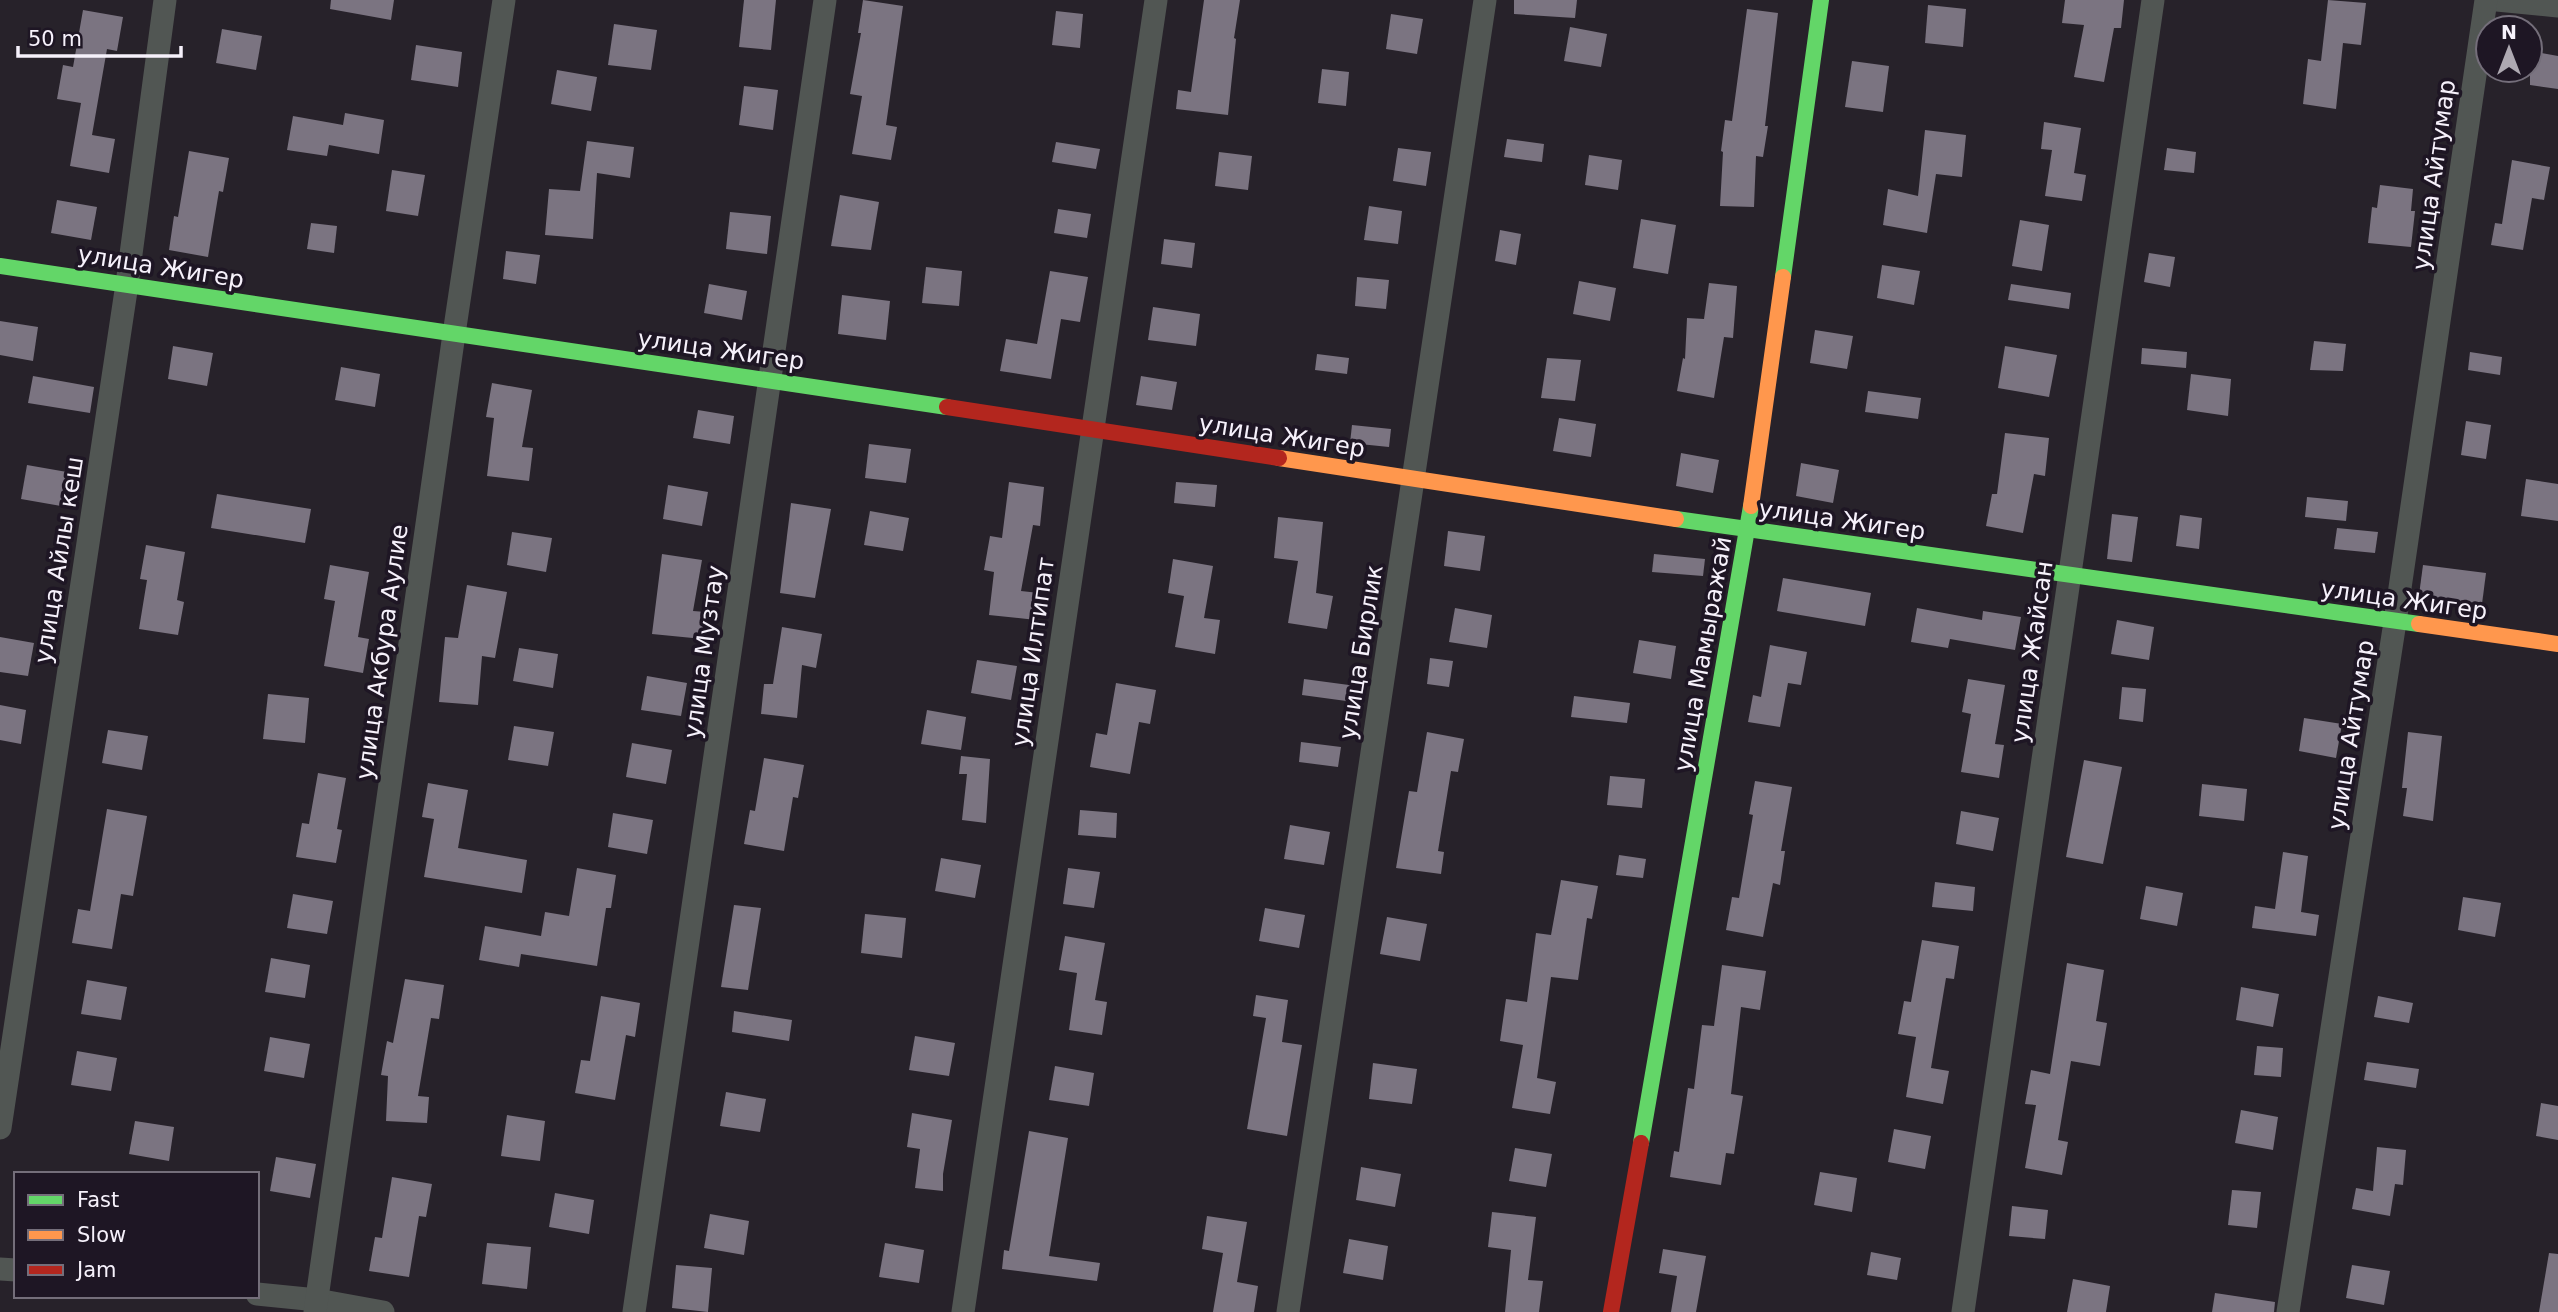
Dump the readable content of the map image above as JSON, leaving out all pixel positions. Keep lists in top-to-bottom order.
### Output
{
  "streets": {
    "street": [
      "улица Айтумар",
      "улица Жигер",
      "улица Айлы кеш",
      "улица Акбура Аулие",
      "улица Музтау",
      "улица Илтипат",
      "улица Бирлик",
      "улица Жайсан",
      "улица Мамыражай"
    ]
  },
  "crossings": [
    ["улица Айтумар", "улица Жигер"],
    ["улица Жигер", "улица Айлы кеш"],
    ["улица Жигер", "улица Акбура Аулие"],
    ["улица Жигер", "улица Музтау"],
    ["улица Жигер", "улица Илтипат"],
    ["улица Жигер", "улица Бирлик"],
    ["улица Жигер", "улица Жайсан"],
    ["улица Жигер", "улица Мамыражай"]
  ],
  "legend": ["Fast", "Slow", "Jam"],
  "scale_bar": "50 m",
  "north": "top"
}
